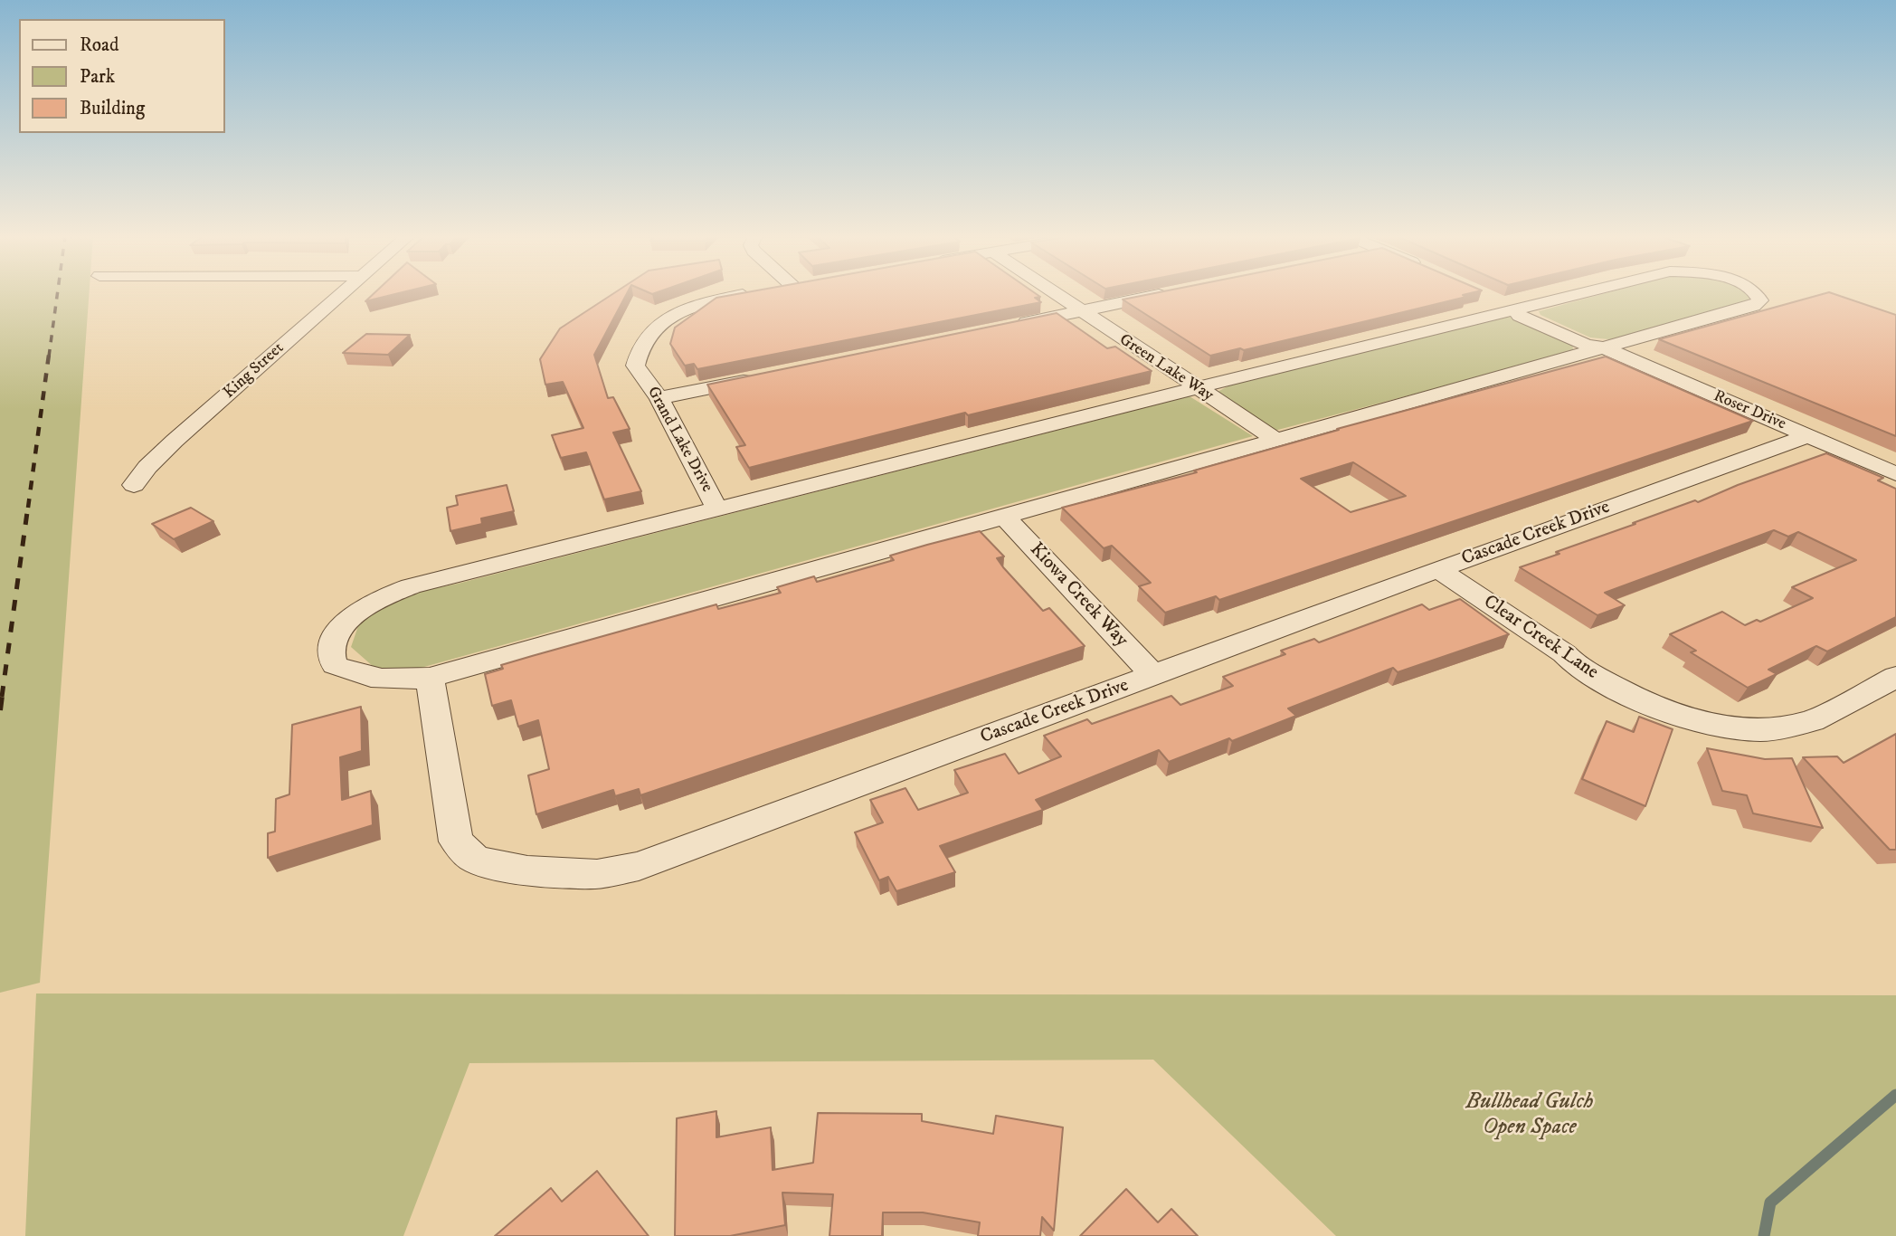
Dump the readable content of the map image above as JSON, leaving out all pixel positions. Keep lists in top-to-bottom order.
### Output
{
  "streets": {
    "street": [
      "Green Lake Way",
      "King Street",
      "Roser Drive",
      "Grand Lake Drive",
      "Cascade Creek Drive",
      "Kiowa Creek Way",
      "Clear Creek Lane"
    ]
  },
  "crossings": [
    ["Roser Drive", "Cascade Creek Drive"],
    ["Cascade Creek Drive", "Kiowa Creek Way"],
    ["Cascade Creek Drive", "Clear Creek Lane"]
  ],
  "parks": ["Bullhead Gulch Open Space"],
  "legend": ["Road", "Park", "Building"]
}
